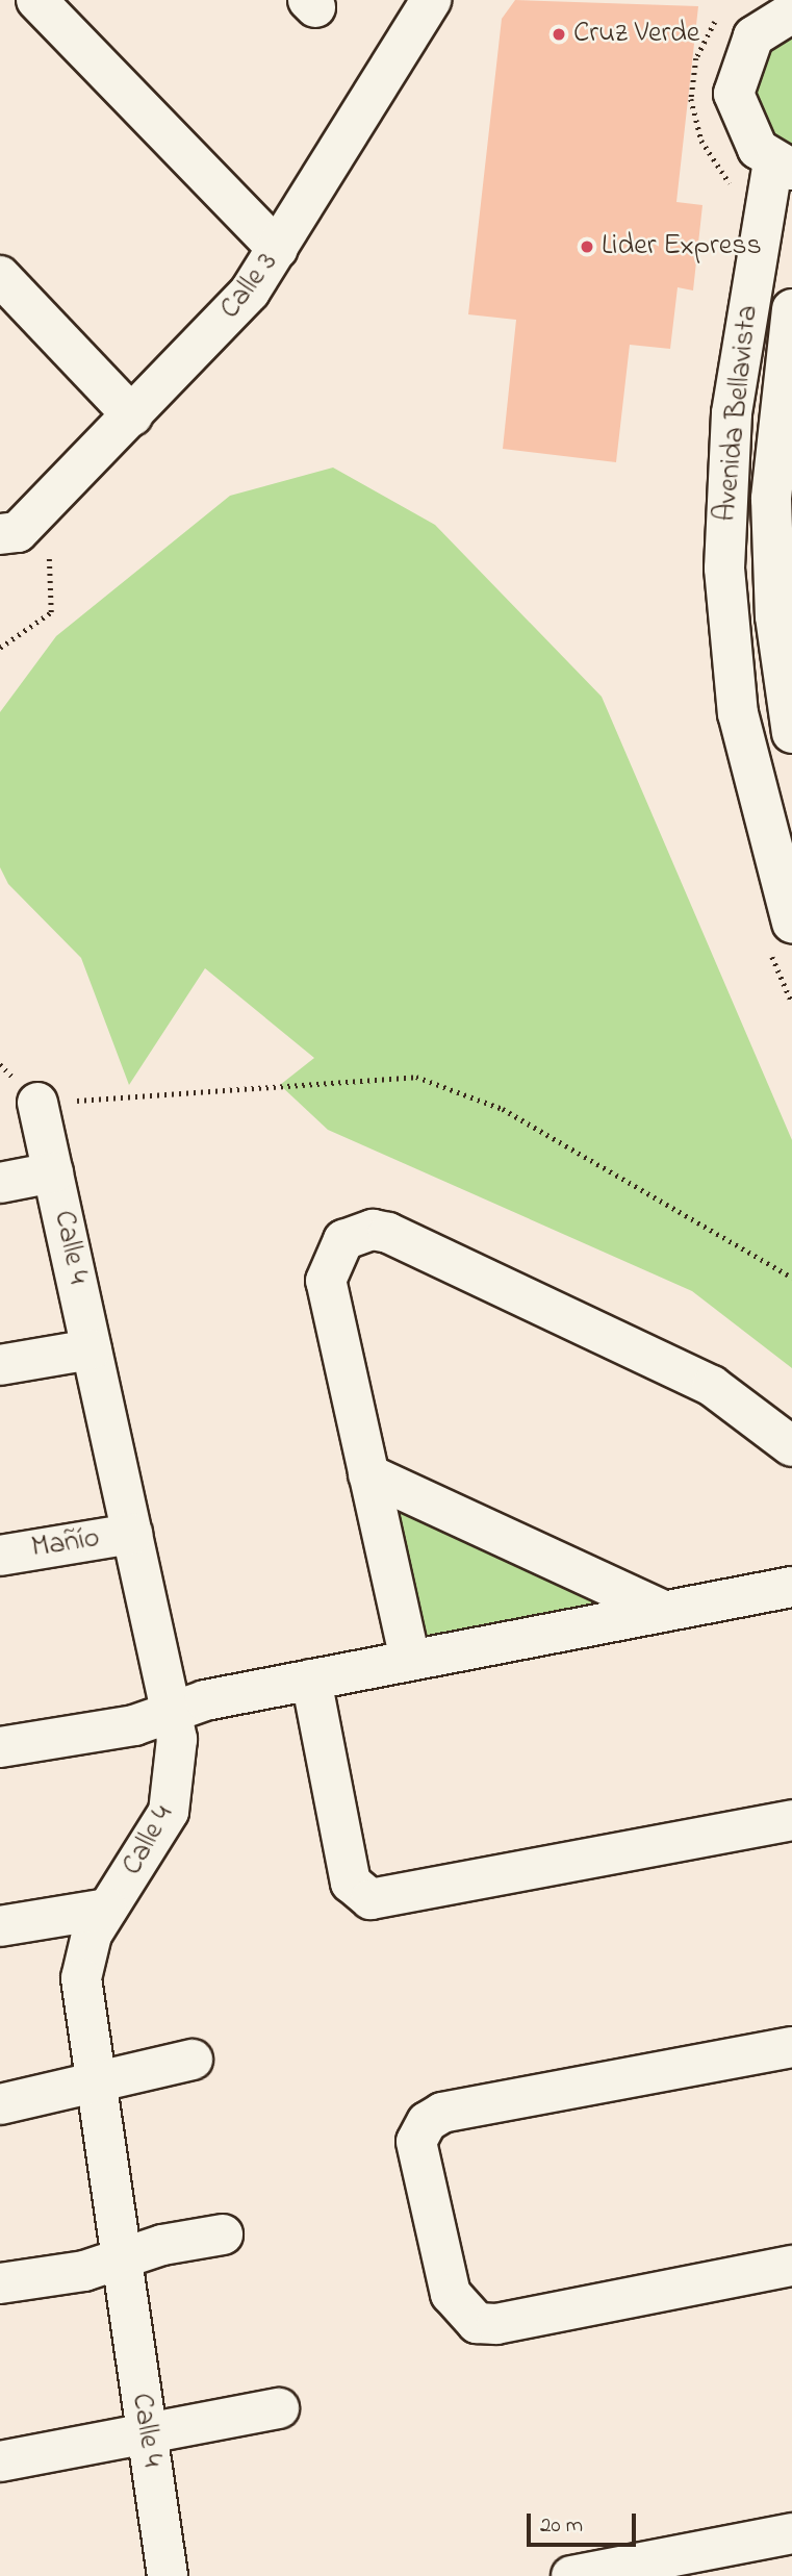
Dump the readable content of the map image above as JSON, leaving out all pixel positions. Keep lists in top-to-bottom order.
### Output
{
  "streets": {
    "street": [
      "Calle 3",
      "Avenida Bellavista",
      "Calle 4",
      "Mañío"
    ]
  },
  "crossings": [
    ["Calle 4", "Mañío"]
  ],
  "places": ["Cruz Verde", "Lider Express"],
  "scale_bar": "20 m"
}
